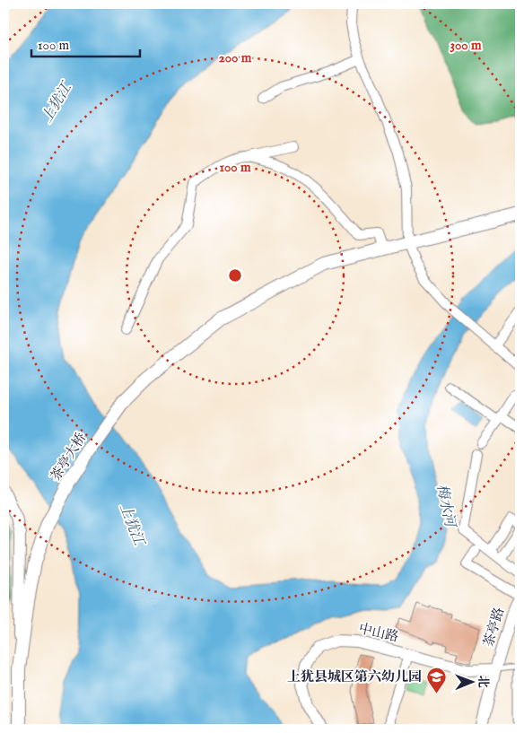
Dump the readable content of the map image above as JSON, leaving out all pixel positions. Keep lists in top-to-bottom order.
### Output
{
  "streets": {
    "main road": ["茶亭大桥"],
    "street": ["茶亭路", "中山路"]
  },
  "crossings": [
    ["茶亭路", "中山路"]
  ],
  "water": ["上犹江", "梅水河"],
  "places": {
    "school or university": ["上犹县城区第六幼儿园"]
  },
  "scale_bar": "100 m",
  "north": "right",
  "rings": ["300 m", "200 m", "100 m"]
}
